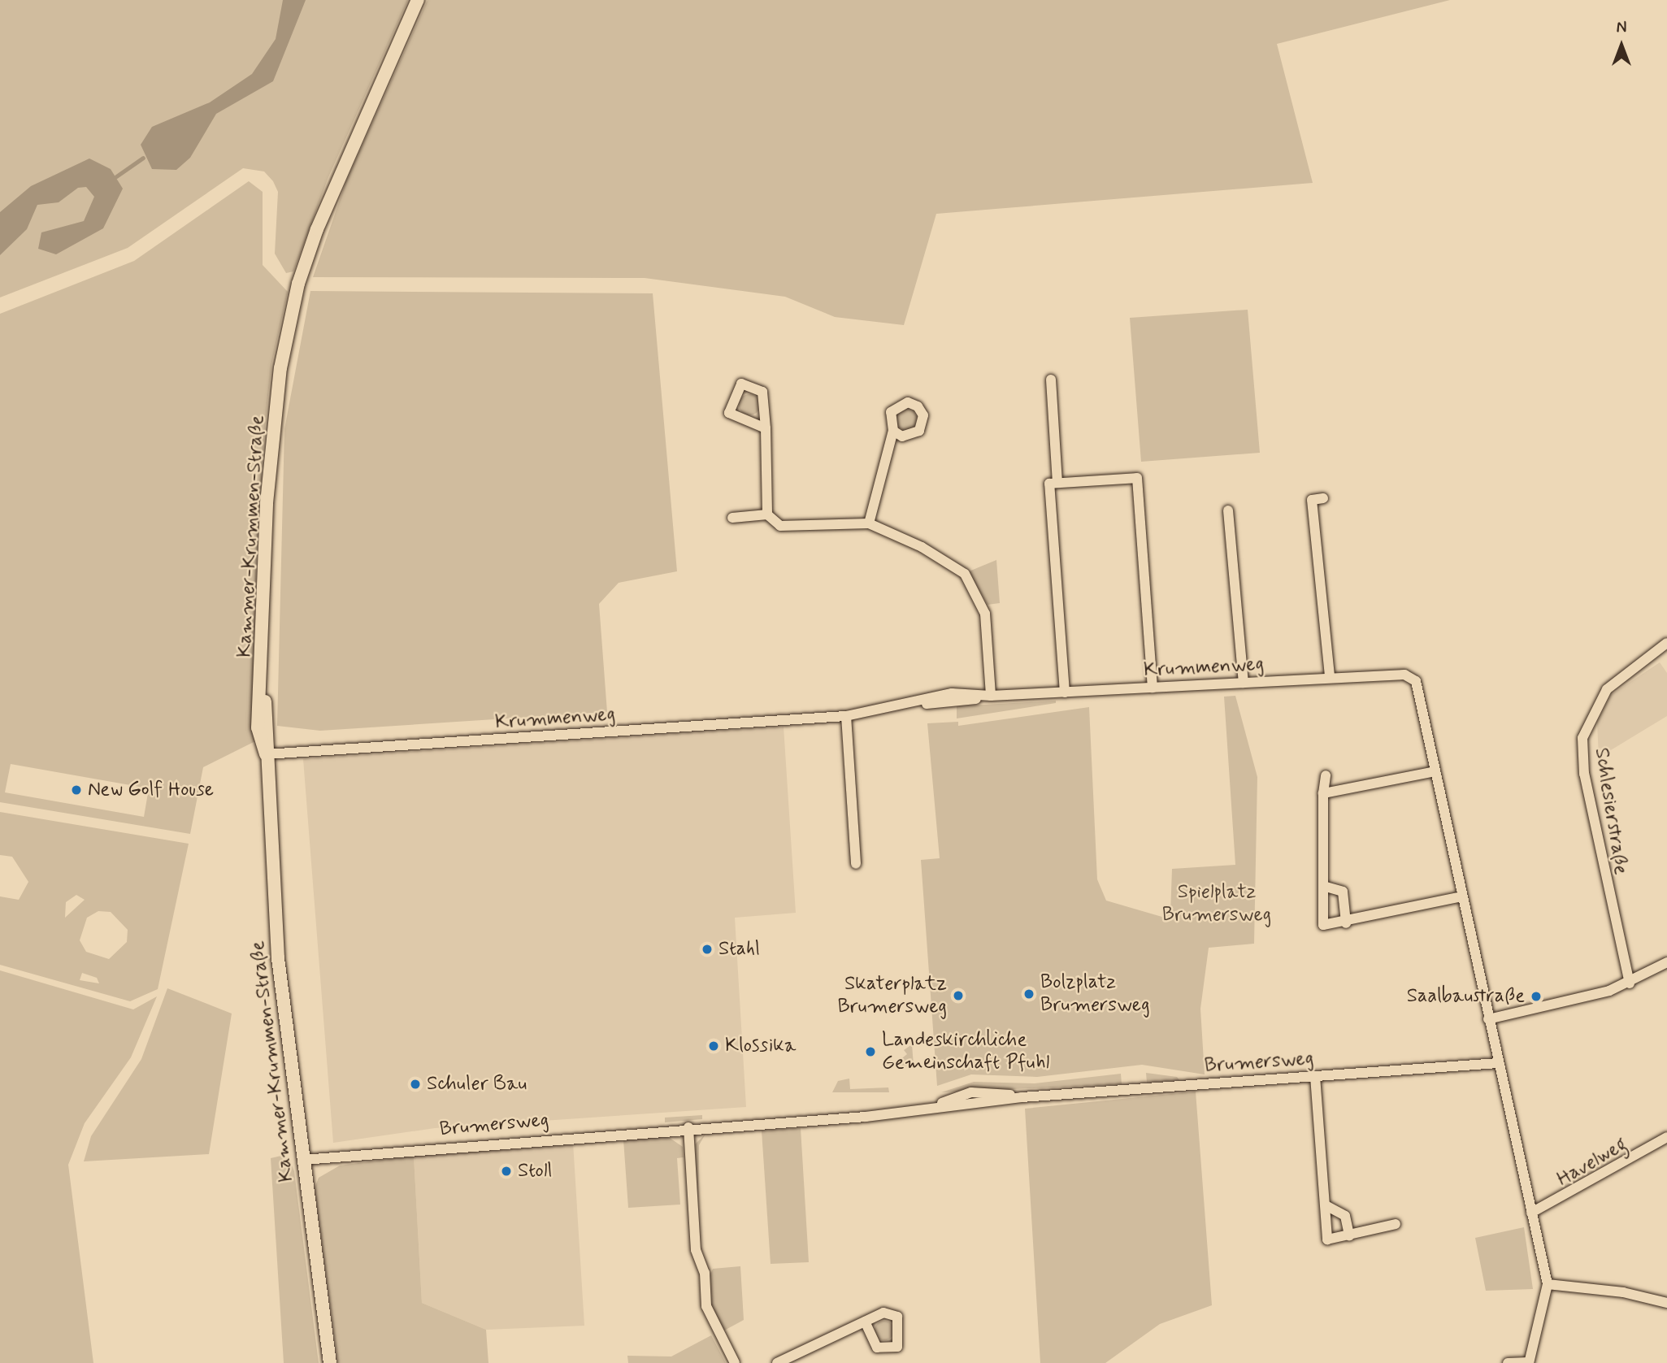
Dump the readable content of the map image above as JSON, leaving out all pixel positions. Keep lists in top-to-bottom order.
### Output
{
  "streets": {
    "street": [
      "Kammer-Krummen-Straße",
      "Krummenweg",
      "Schlesierstraße",
      "Brumersweg",
      "Havelweg"
    ]
  },
  "crossings": [
    ["Kammer-Krummen-Straße", "Krummenweg"],
    ["Kammer-Krummen-Straße", "Brumersweg"]
  ],
  "parks": ["Spielplatz Brumersweg"],
  "places": [
    "New Golf House",
    "Stahl",
    "Bolzplatz Brumersweg",
    "Skaterplatz Brumersweg",
    "Saalbaustraße",
    "Klossika",
    "Landeskirchliche Gemeinschaft Pfuhl",
    "Schuler Bau",
    "Stoll"
  ],
  "north": "top"
}
